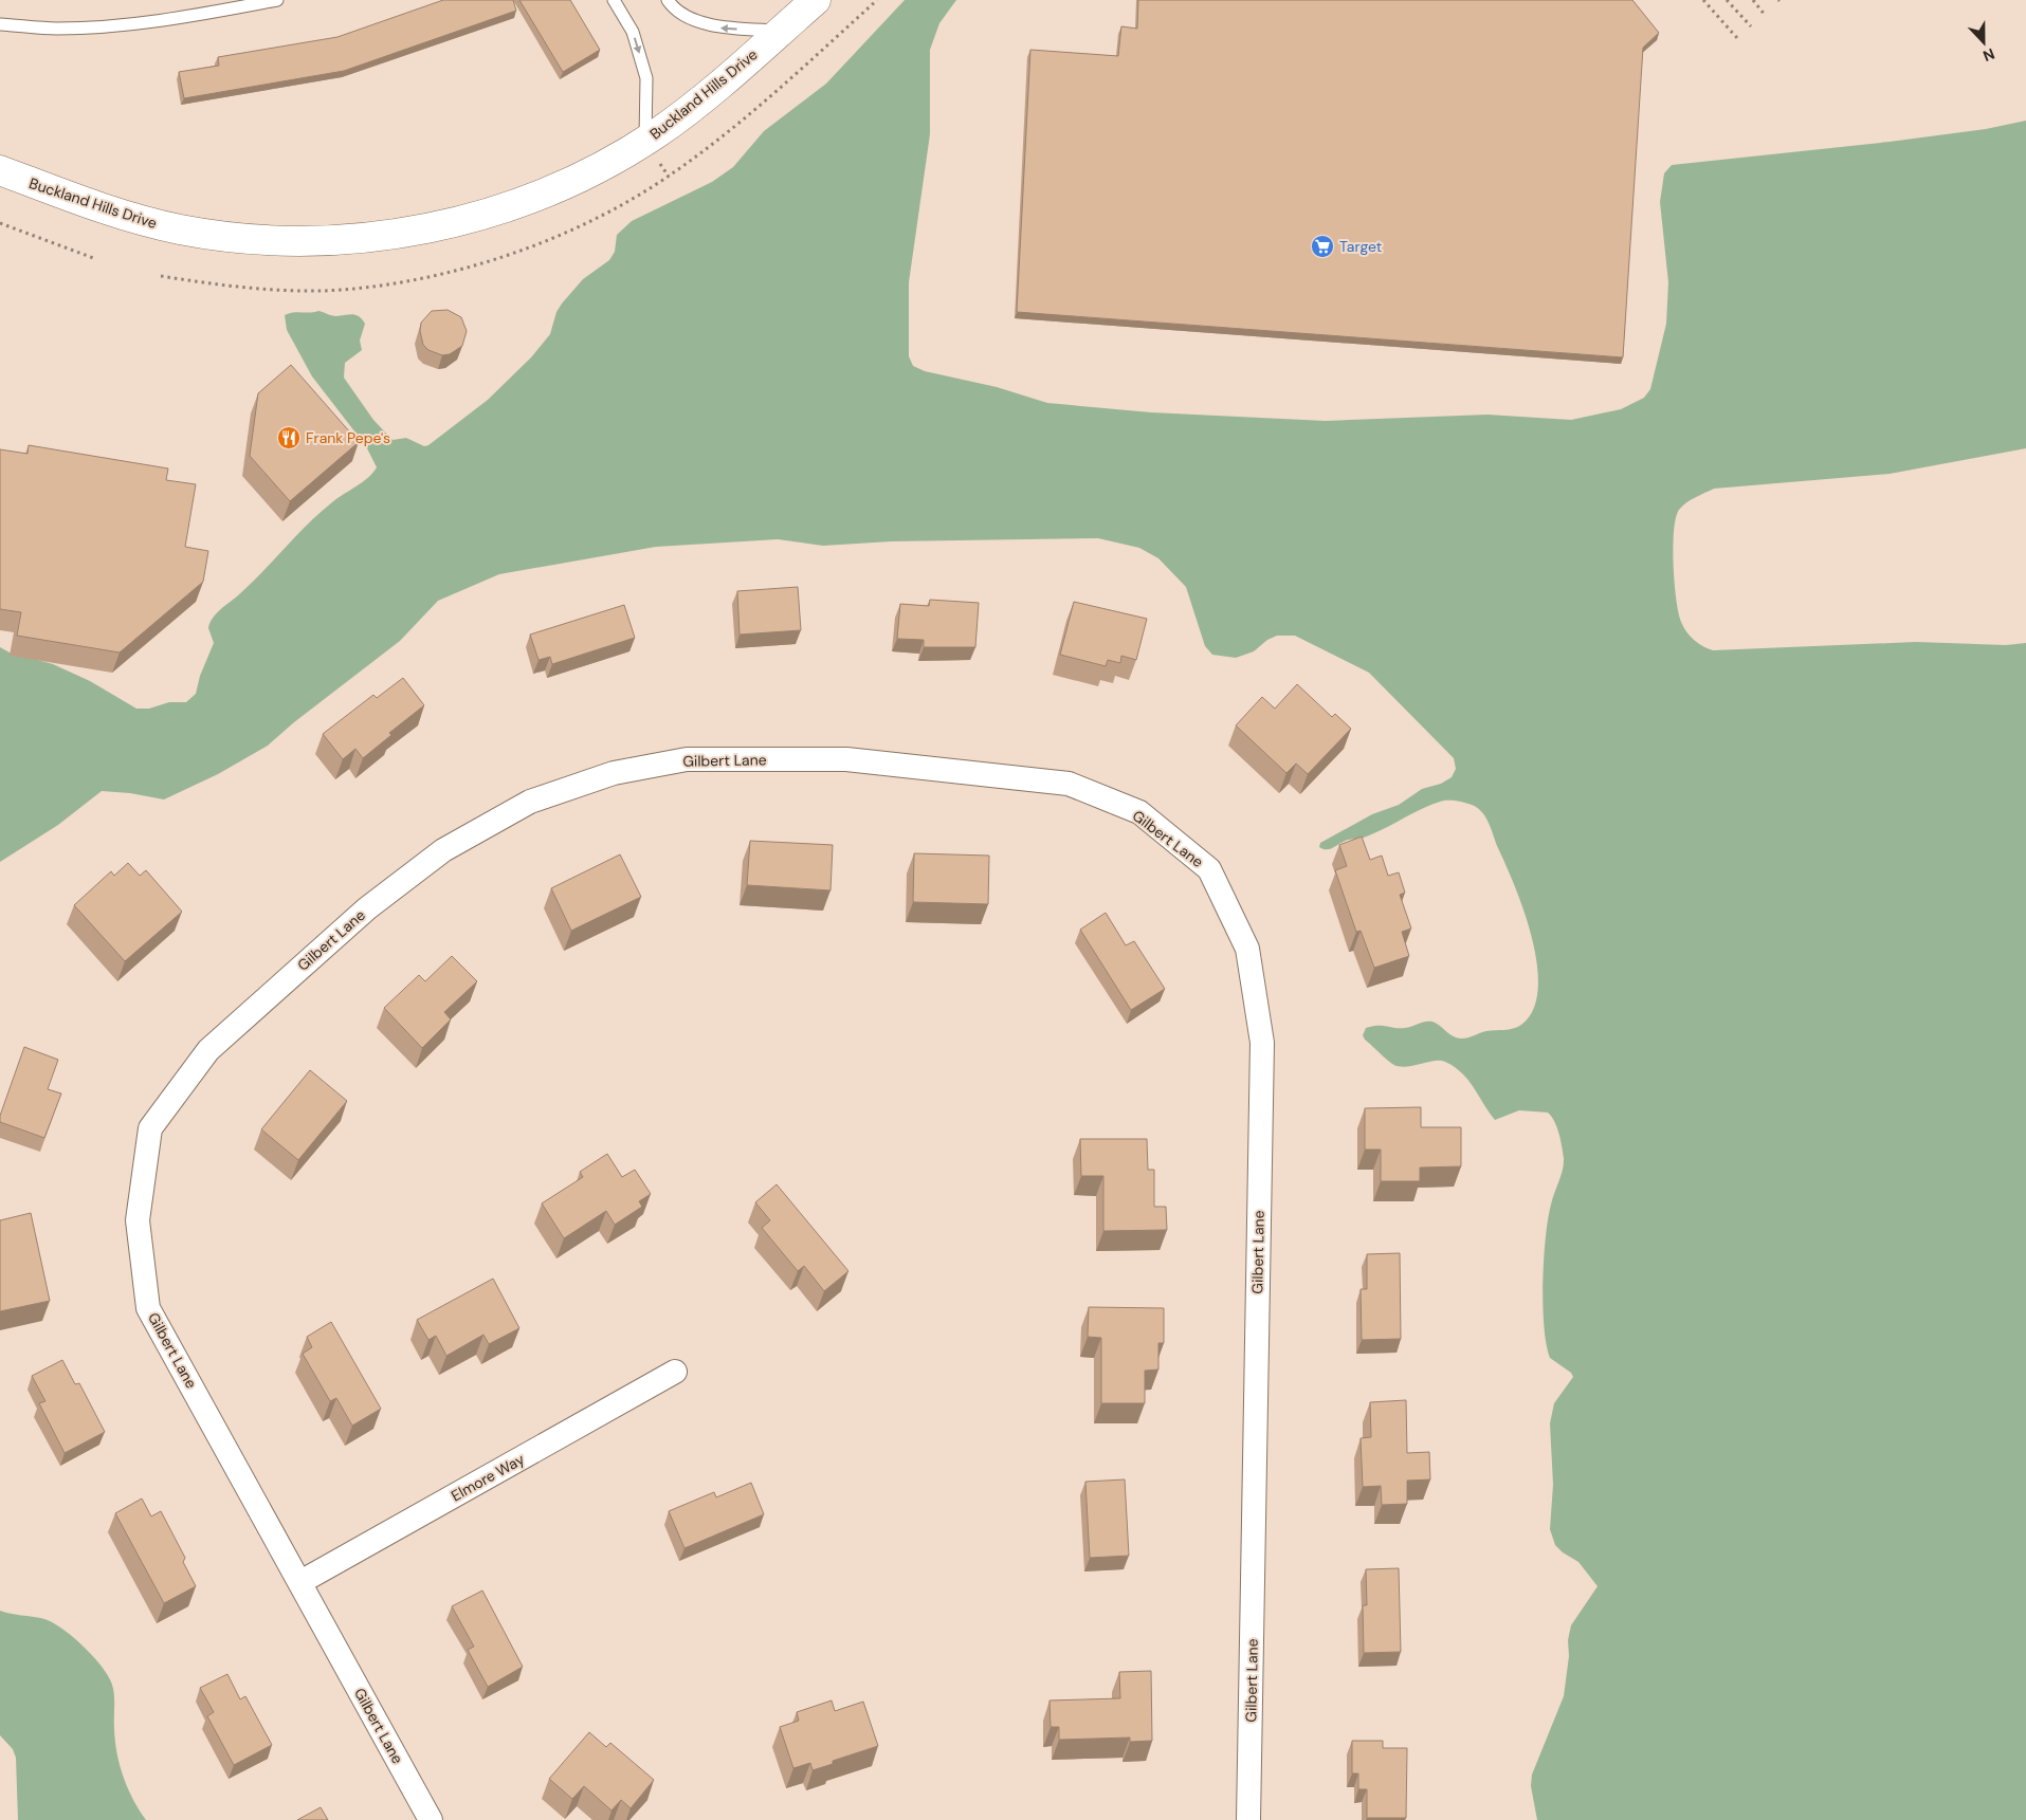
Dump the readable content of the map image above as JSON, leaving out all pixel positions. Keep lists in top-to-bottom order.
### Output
{
  "streets": {
    "street": ["Buckland Hills Drive", "Gilbert Lane", "Elmore Way"]
  },
  "crossings": [
    ["Gilbert Lane", "Elmore Way"]
  ],
  "places": {
    "supermarket": ["Target"],
    "restaurant": ["Frank Pepe's"]
  },
  "north": "bottom"
}
